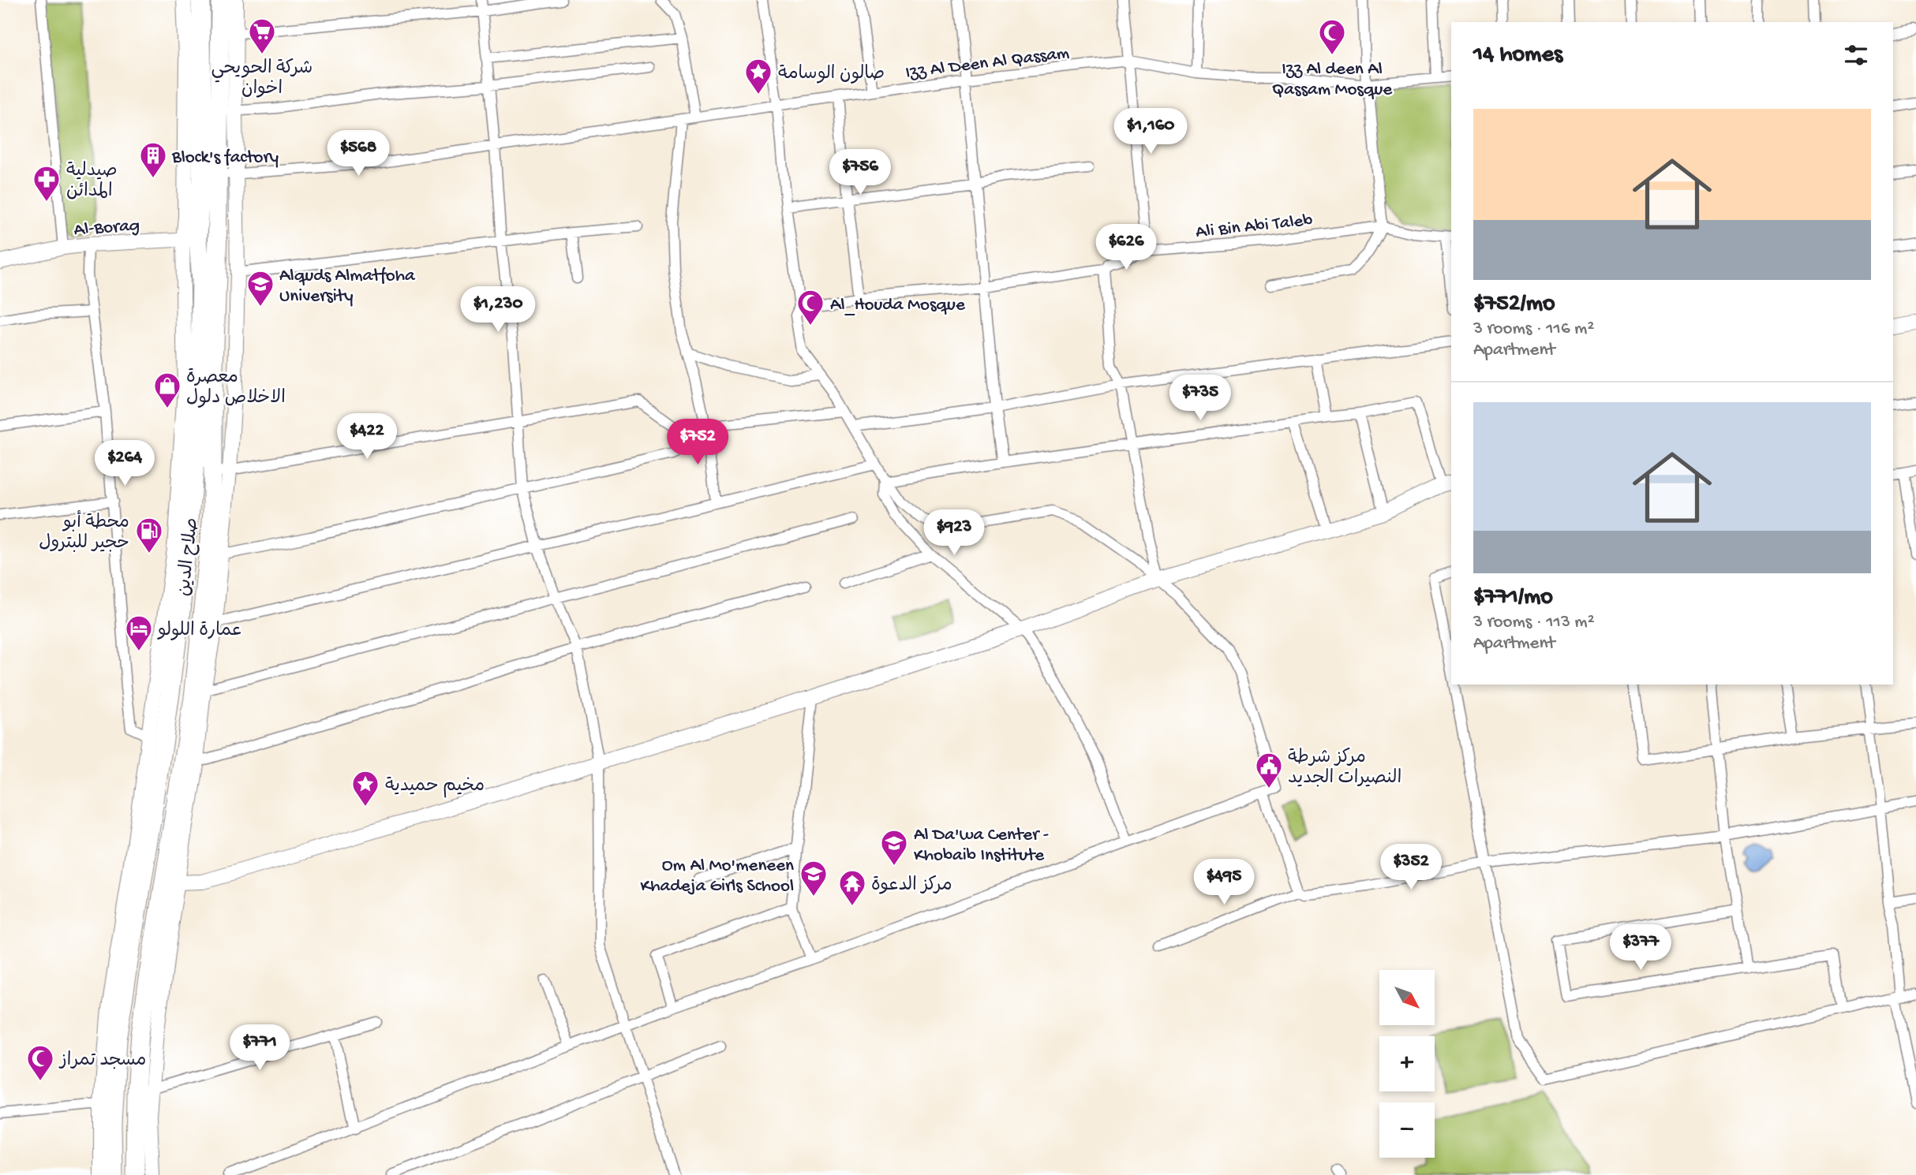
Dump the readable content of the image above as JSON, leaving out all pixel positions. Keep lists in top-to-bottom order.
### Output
{
  "streets": {
    "highway": ["صلاح الدين"],
    "main road": ["Al-Borag"],
    "street": ["Izz Al Deen Al Qassam", "Ali Bin Abi Taleb"]
  },
  "crossings": [
    ["Izz Al Deen Al Qassam", "صلاح الدين"],
    ["Al-Borag", "صلاح الدين"]
  ],
  "places": {
    "supermarket": ["شركة الحويحي اخوان"],
    "mosque": ["Izz Al deen Al Qassam Mosque", "Al_Houda Mosque", "مسجد تمراز"],
    "place": ["صالون الوسامة", "مخيم حميدية"],
    "building": ["Block's factory"],
    "pharmacy": ["صيدلية المدائن"],
    "school or university": ["Alquds Almatfoha University", "Al Da'wa Center - Khobaib Institute", "Om Al Mo'meneen Khadeja Girls School"],
    "shop": ["معصرة الاخلاص دلول"],
    "fuel station": ["محطة أبو حجير للبترول"],
    "hotel": ["عمارة اللولو"],
    "public building": ["مركز شرطة النصيرات الجديد"],
    "temple": ["مركز الدعوة"]
  },
  "north": "bottom right",
  "page": {
    "heading": "14 homes",
    "list": [
      {
        "name": "$752/mo",
        "note": "3 rooms · 116 m² · Apartment"
      },
      {
        "name": "$771/mo",
        "note": "3 rooms · 113 m² · Apartment"
      }
    ],
    "price": [
      "$1,160",
      "$568",
      "$756",
      "$626",
      "$1,230",
      "$735",
      "$422",
      "$752",
      "$264",
      "$923",
      "$352",
      "$495",
      "$377",
      "$771"
    ],
    "map_buttons": ["+", "−"]
  }
}
